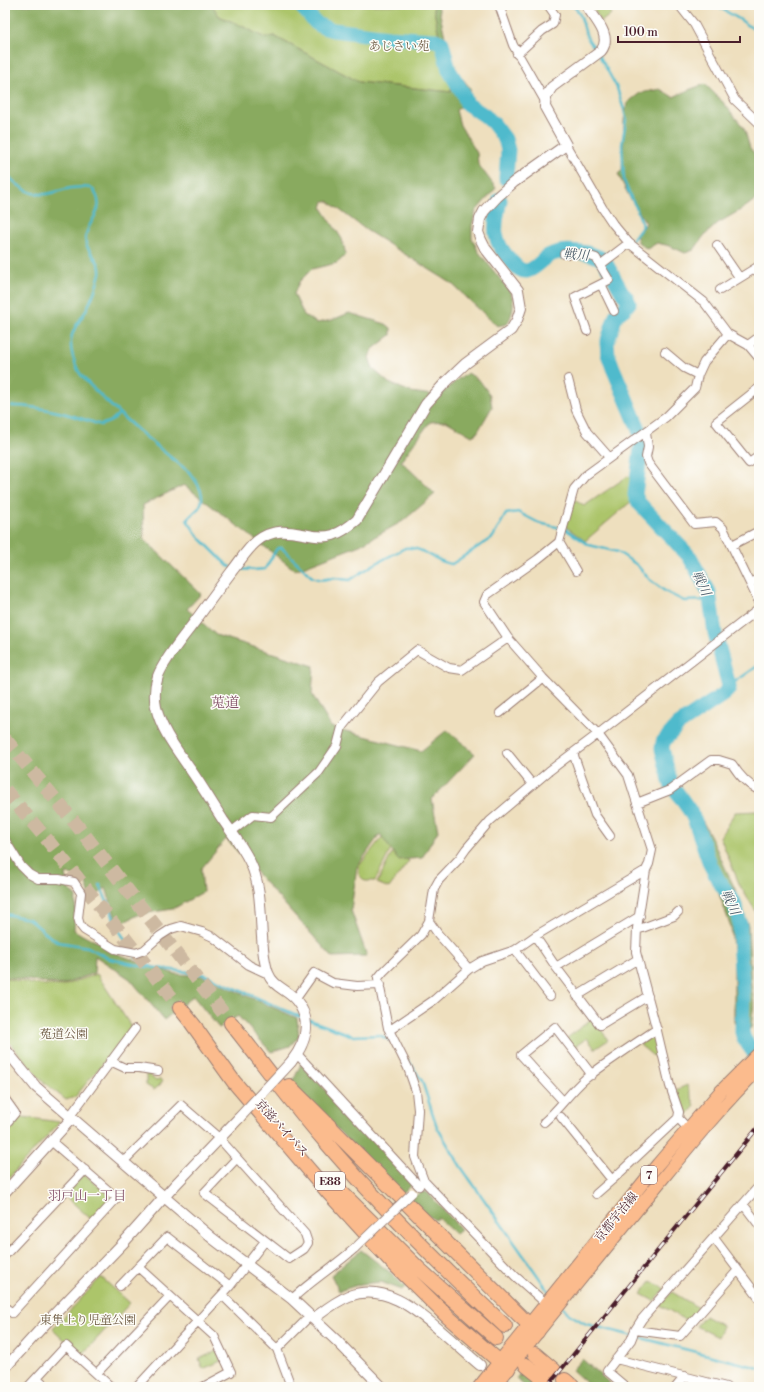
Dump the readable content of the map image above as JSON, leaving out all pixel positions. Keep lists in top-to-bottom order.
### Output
{
  "streets": {
    "highway": ["京滋バイパス", "E88"],
    "main road": ["7", "京都宇治線"]
  },
  "districts": ["莵道", "羽戸山一丁目"],
  "water": ["戦川"],
  "parks": ["あじさい苑", "菟道公園", "東隼上り児童公園"],
  "scale_bar": "100 m"
}
